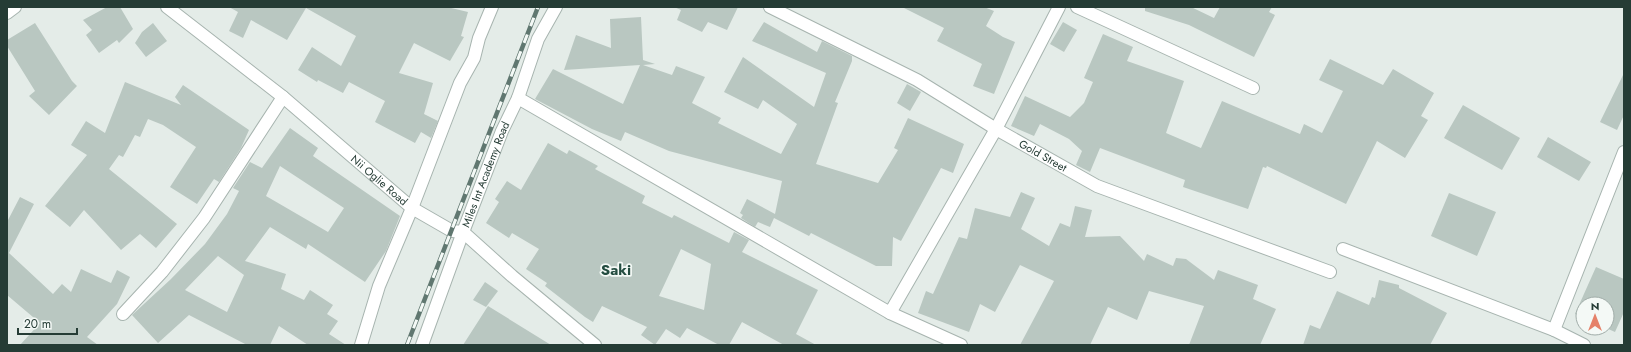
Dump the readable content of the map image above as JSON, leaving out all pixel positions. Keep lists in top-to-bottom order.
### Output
{
  "streets": {
    "street": ["Gold Street", "Miles Int Academy Road", "Nii Oglie Road"]
  },
  "crossings": [
    ["Miles Int Academy Road", "Nii Oglie Road"]
  ],
  "districts": ["Saki"],
  "scale_bar": "20 m",
  "north": "top"
}
